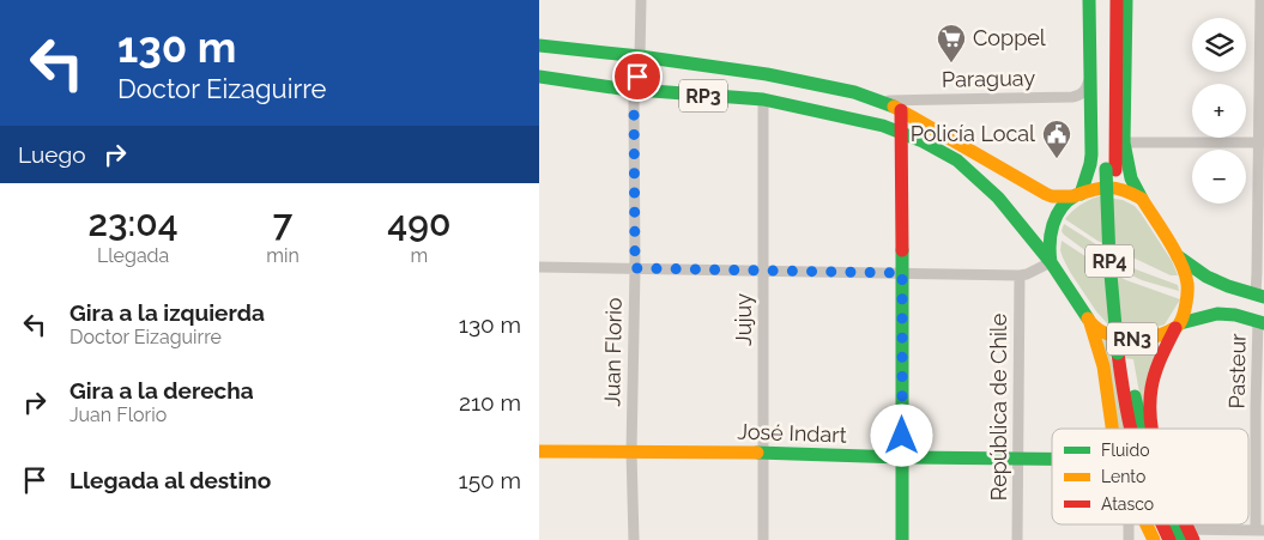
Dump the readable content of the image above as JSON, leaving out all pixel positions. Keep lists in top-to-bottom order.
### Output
{
  "streets": {
    "main road": [
      "RP3",
      "RP4",
      "RN3",
      "José Indart"
    ],
    "street": [
      "Paraguay",
      "Jujuy",
      "Juan Florio",
      "Pasteur",
      "República de Chile"
    ]
  },
  "crossings": [
    ["Paraguay", "RP3"],
    ["RP3", "Jujuy"],
    ["RP3", "RN3"],
    ["RP3", "Juan Florio"],
    ["Jujuy", "José Indart"],
    ["RN3", "Pasteur"],
    ["Juan Florio", "José Indart"],
    ["República de Chile", "José Indart"]
  ],
  "places": {
    "supermarket": ["Coppel"],
    "public building": ["Policía Local"]
  },
  "legend": ["Fluido", "Lento", "Atasco"],
  "page": {
    "turn": ["130 m", "Doctor Eizaguirre"],
    "map_buttons": ["+", "−"],
    "then": "Luego",
    "eta": [
      "23:04",
      "Llegada",
      "7",
      "min",
      "490",
      "m"
    ],
    "list": [
      {
        "name": "Gira a la izquierda",
        "note": "Doctor Eizaguirre",
        "value": "130 m"
      },
      {
        "name": "Gira a la derecha",
        "note": "Juan Florio",
        "value": "210 m"
      },
      {
        "name": "Llegada al destino",
        "value": "150 m"
      }
    ]
  }
}
